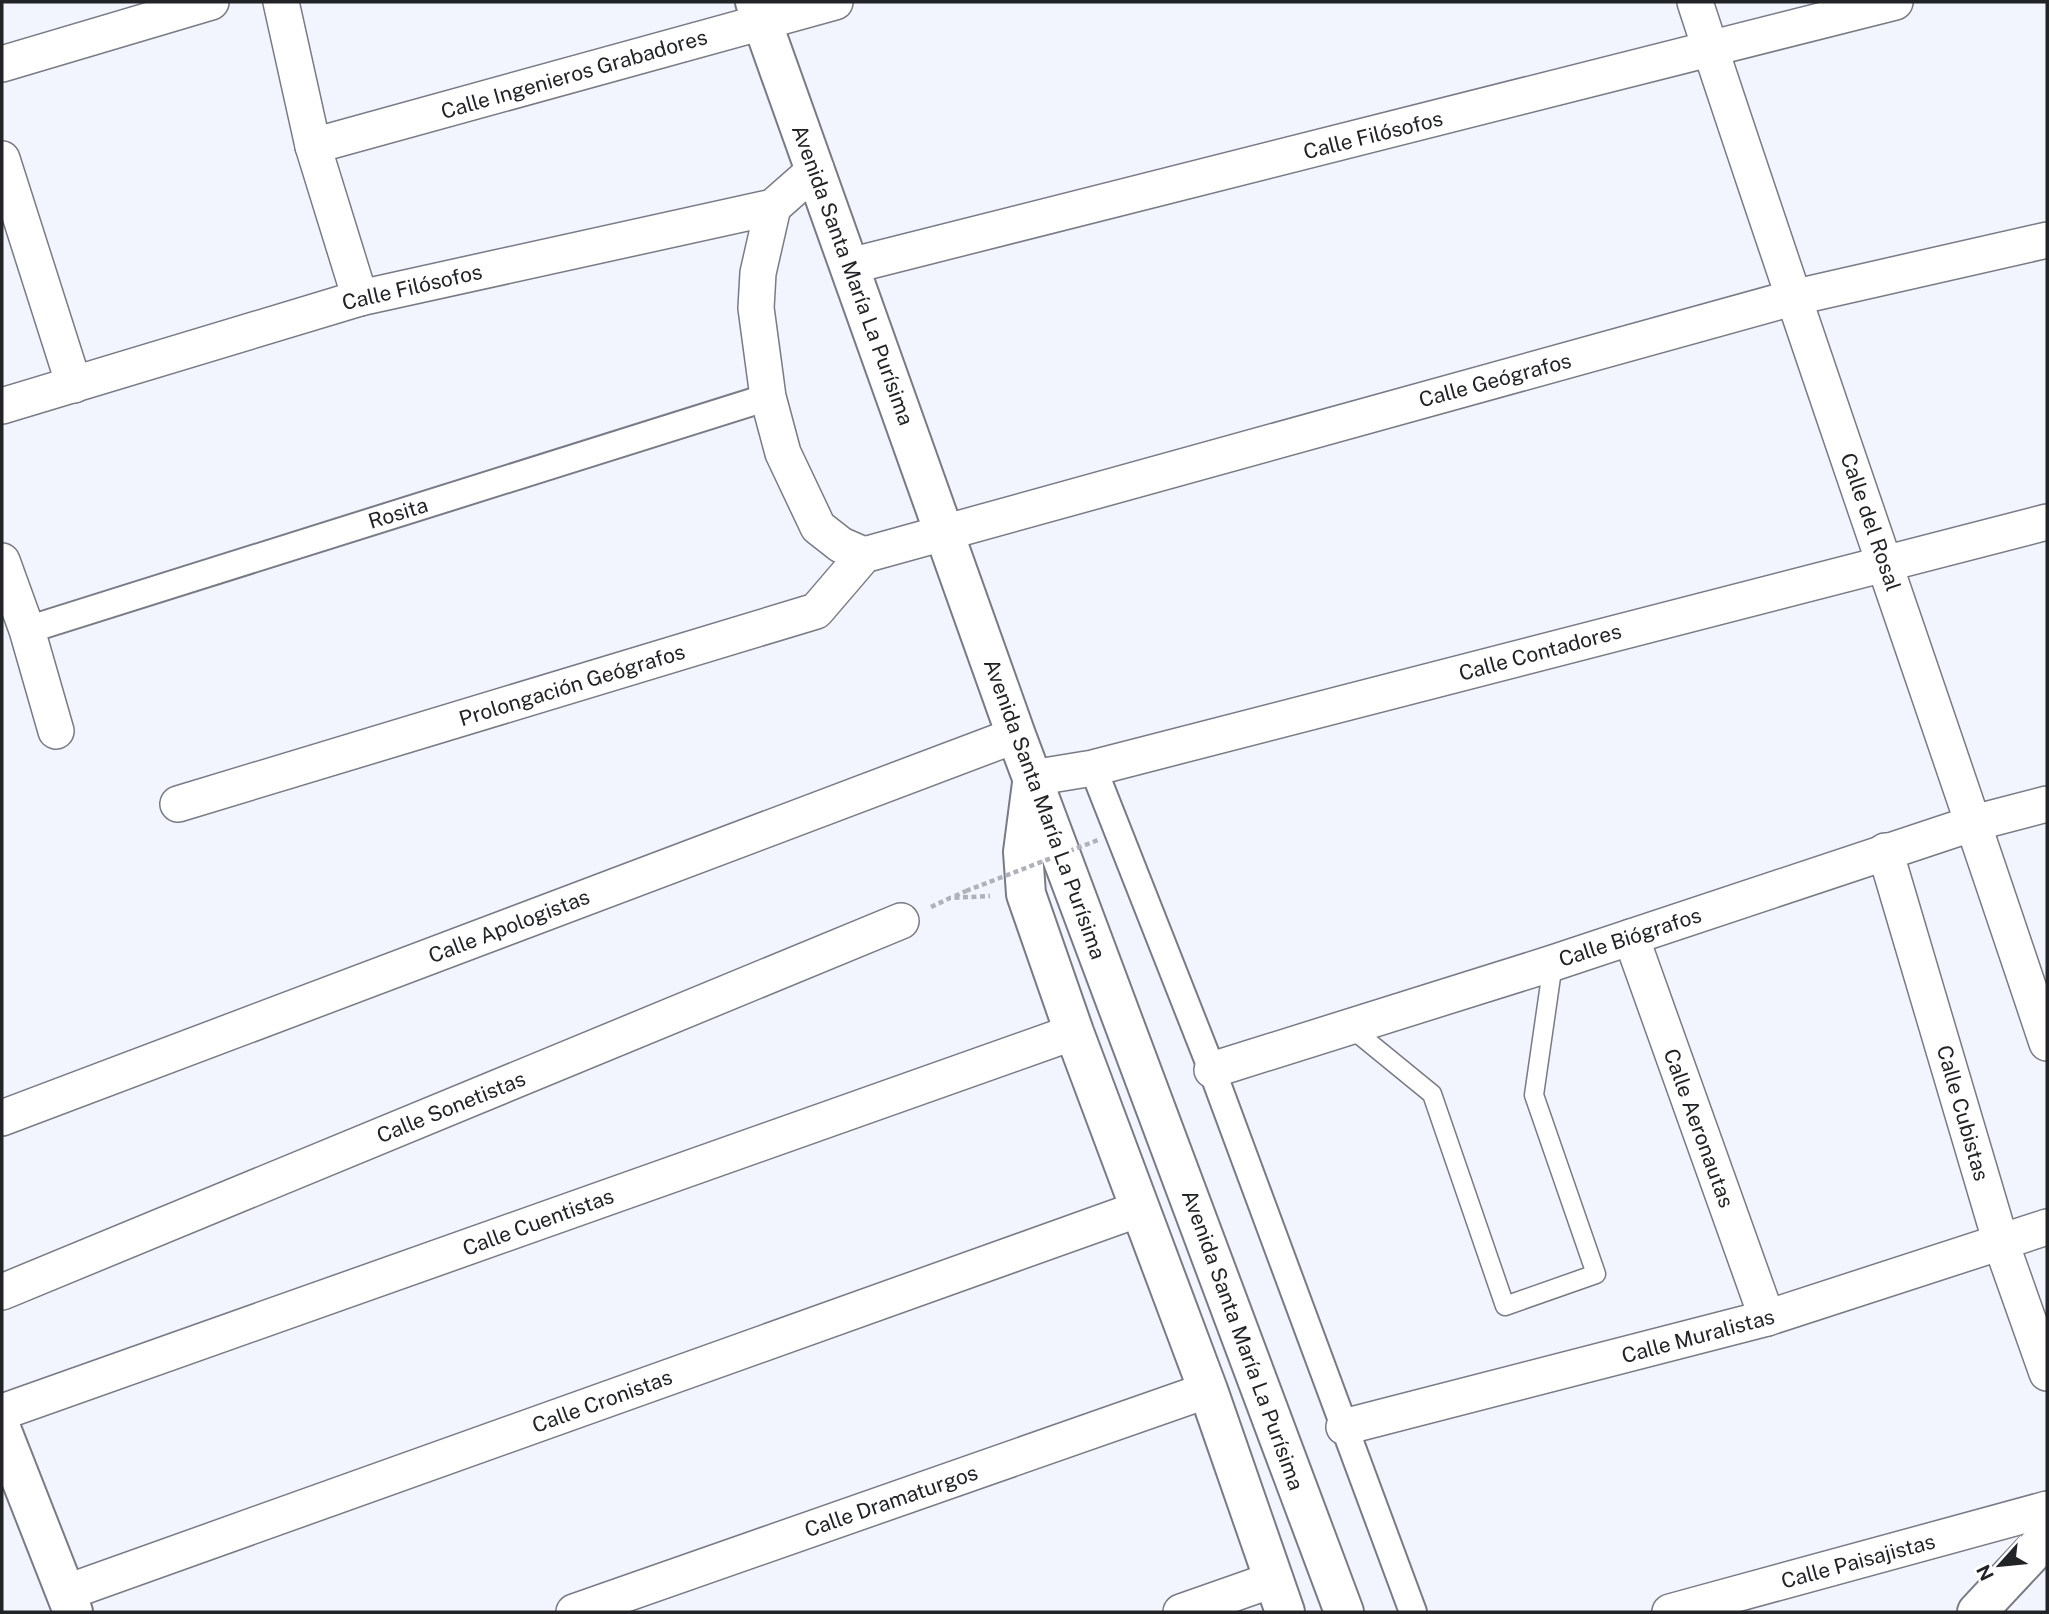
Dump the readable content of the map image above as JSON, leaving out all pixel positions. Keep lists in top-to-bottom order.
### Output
{
  "streets": {
    "main road": ["Avenida Santa María La Purísima"],
    "street": [
      "Calle Ingenieros Grabadores",
      "Calle Filósofos",
      "Calle Geógrafos",
      "Rosita",
      "Calle del Rosal",
      "Calle Contadores",
      "Prolongación Geógrafos",
      "Calle Apologistas",
      "Calle Biógrafos",
      "Calle Sonetistas",
      "Calle Cubistas",
      "Calle Aeronautas",
      "Calle Cuentistas",
      "Calle Muralistas",
      "Calle Cronistas",
      "Calle Dramaturgos",
      "Calle Paisajistas"
    ]
  },
  "crossings": [
    ["Calle Ingenieros Grabadores", "Avenida Santa María La Purísima"],
    ["Calle Filósofos", "Avenida Santa María La Purísima"],
    ["Calle Filósofos", "Calle del Rosal"],
    ["Avenida Santa María La Purísima", "Calle Geógrafos"],
    ["Avenida Santa María La Purísima", "Calle Contadores"],
    ["Avenida Santa María La Purísima", "Calle Apologistas"],
    ["Calle Geógrafos", "Calle del Rosal"],
    ["Calle del Rosal", "Calle Contadores"],
    ["Calle del Rosal", "Calle Biógrafos"],
    ["Calle Biógrafos", "Calle Cubistas"],
    ["Calle Biógrafos", "Calle Aeronautas"],
    ["Calle Cubistas", "Calle Muralistas"],
    ["Calle Aeronautas", "Calle Muralistas"]
  ],
  "north": "bottom left"
}
